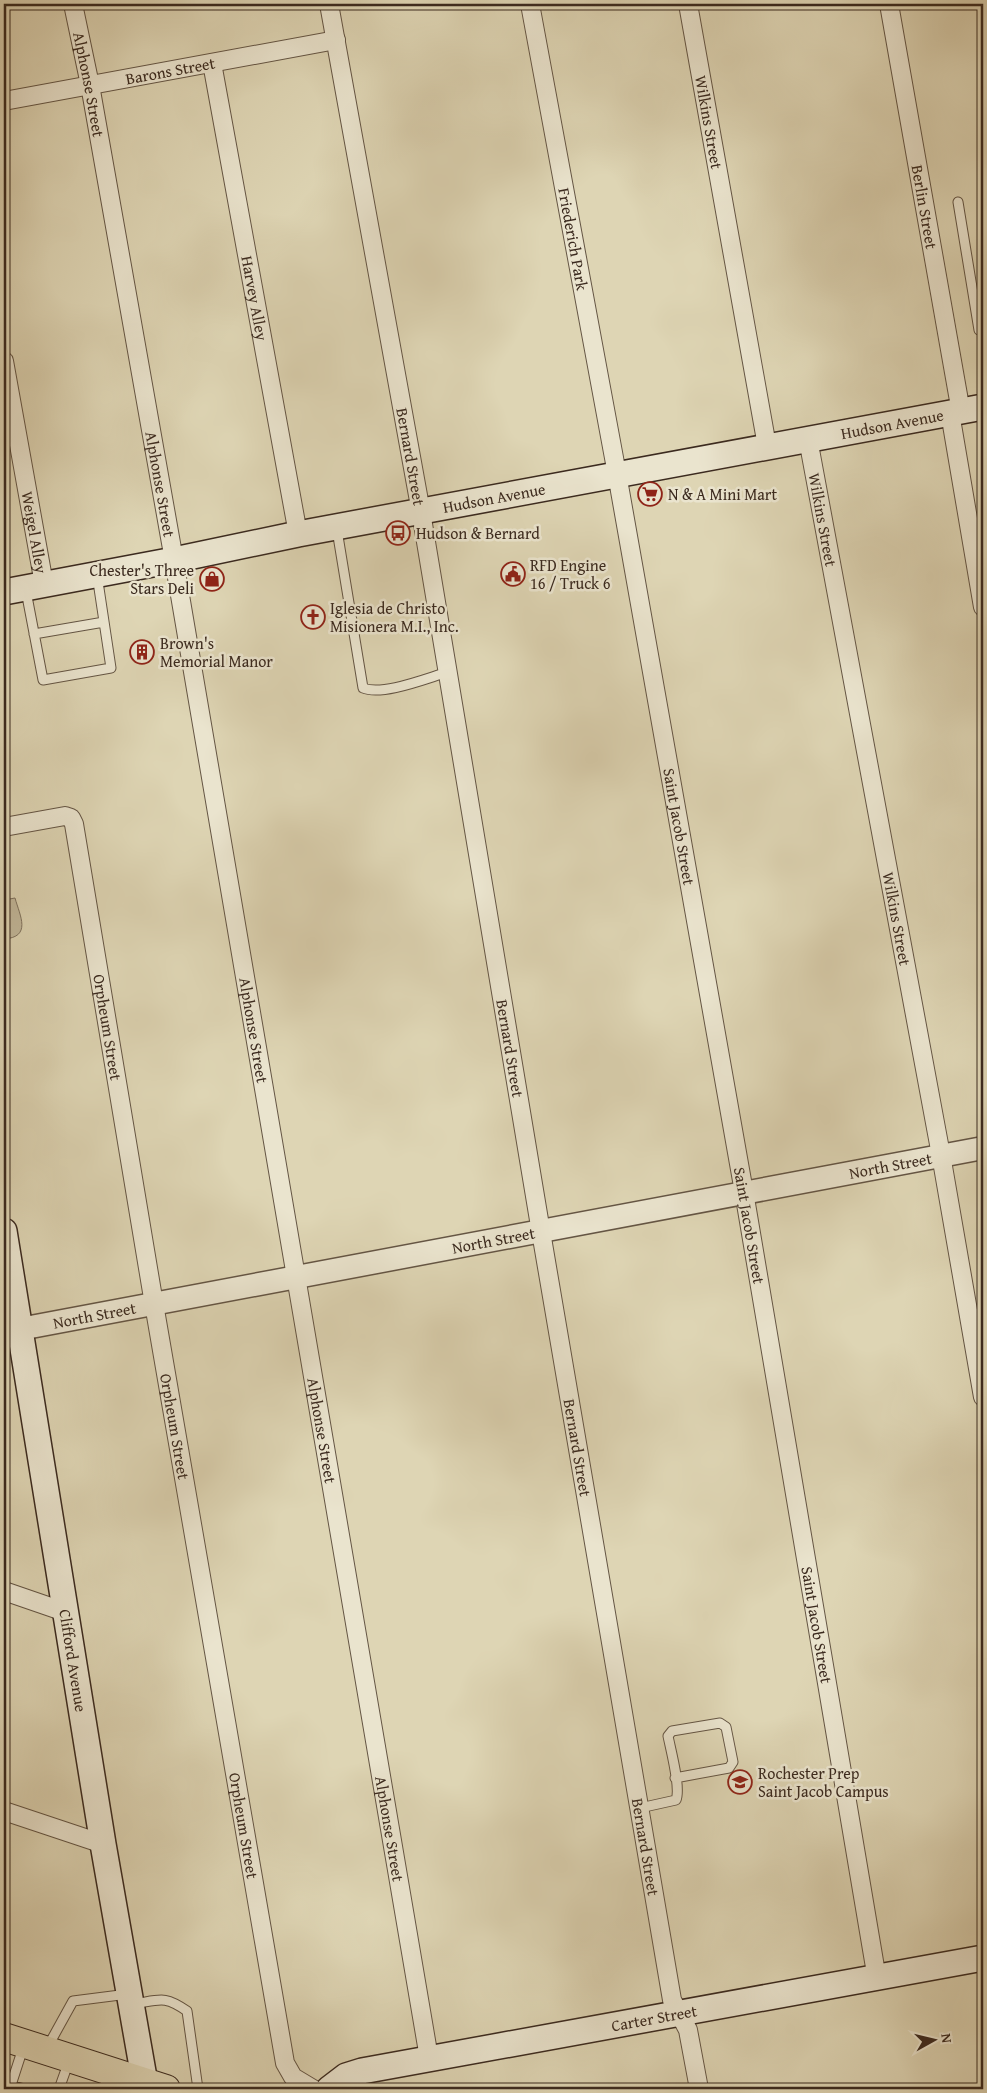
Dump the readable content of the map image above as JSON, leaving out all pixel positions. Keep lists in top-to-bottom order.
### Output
{
  "streets": {
    "main road": ["Hudson Avenue", "Clifford Avenue", "Carter Street"],
    "street": [
      "Barons Street",
      "Alphonse Street",
      "Wilkins Street",
      "Berlin Street",
      "Friederich Park",
      "Harvey Alley",
      "Bernard Street",
      "Weigel Alley",
      "Saint Jacob Street",
      "Orpheum Street",
      "North Street"
    ]
  },
  "crossings": [
    ["Barons Street", "Alphonse Street"],
    ["Barons Street", "Harvey Alley"],
    ["Barons Street", "Bernard Street"],
    ["Alphonse Street", "Hudson Avenue"],
    ["Alphonse Street", "North Street"],
    ["Alphonse Street", "Carter Street"],
    ["Wilkins Street", "Hudson Avenue"],
    ["Wilkins Street", "North Street"],
    ["Berlin Street", "Hudson Avenue"],
    ["Friederich Park", "Hudson Avenue"],
    ["Friederich Park", "Saint Jacob Street"],
    ["Harvey Alley", "Hudson Avenue"],
    ["Hudson Avenue", "Bernard Street"],
    ["Hudson Avenue", "Weigel Alley"],
    ["Hudson Avenue", "Saint Jacob Street"],
    ["Bernard Street", "North Street"],
    ["Bernard Street", "Carter Street"],
    ["Saint Jacob Street", "North Street"],
    ["Saint Jacob Street", "Carter Street"],
    ["Orpheum Street", "North Street"],
    ["North Street", "Clifford Avenue"]
  ],
  "places": {
    "supermarket": ["N & A Mini Mart"],
    "bus stop": ["Hudson & Bernard"],
    "public building": ["RFD Engine 16 / Truck 6"],
    "shop": ["Chester's Three Stars Deli"],
    "church": ["Iglesia de Christo Misionera M.I., Inc."],
    "building": ["Brown's Memorial Manor"],
    "school or university": ["Rochester Prep Saint Jacob Campus"]
  },
  "north": "right"
}
